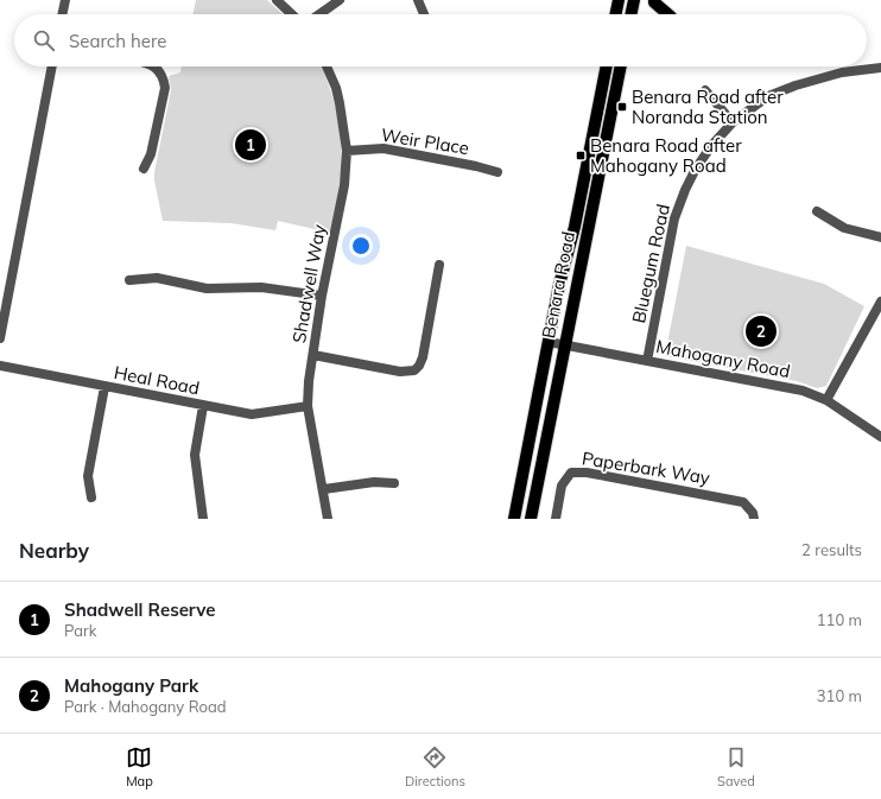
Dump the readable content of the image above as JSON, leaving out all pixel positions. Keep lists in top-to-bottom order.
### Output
{
  "streets": {
    "main road": ["Benara Road"],
    "street": [
      "Weir Place",
      "Bluegum Road",
      "Shadwell Way",
      "Mahogany Road",
      "Heal Road",
      "Paperbark Way"
    ]
  },
  "crossings": [
    ["Weir Place", "Shadwell Way"],
    ["Bluegum Road", "Mahogany Road"],
    ["Shadwell Way", "Heal Road"],
    ["Benara Road", "Mahogany Road"]
  ],
  "places": {
    "transit": ["Benara Road after Noranda Station", "Benara Road after Mahogany Road"]
  },
  "page": {
    "search": "Search here",
    "pins": ["1", "2"],
    "heading": ["Nearby", "2 results"],
    "list": [
      {
        "mark": "1",
        "name": "Shadwell Reserve",
        "note": "Park",
        "value": "110 m"
      },
      {
        "mark": "2",
        "name": "Mahogany Park",
        "note": "Park · Mahogany Road",
        "value": "310 m"
      }
    ],
    "nav": ["Map", "Directions", "Saved"]
  }
}
